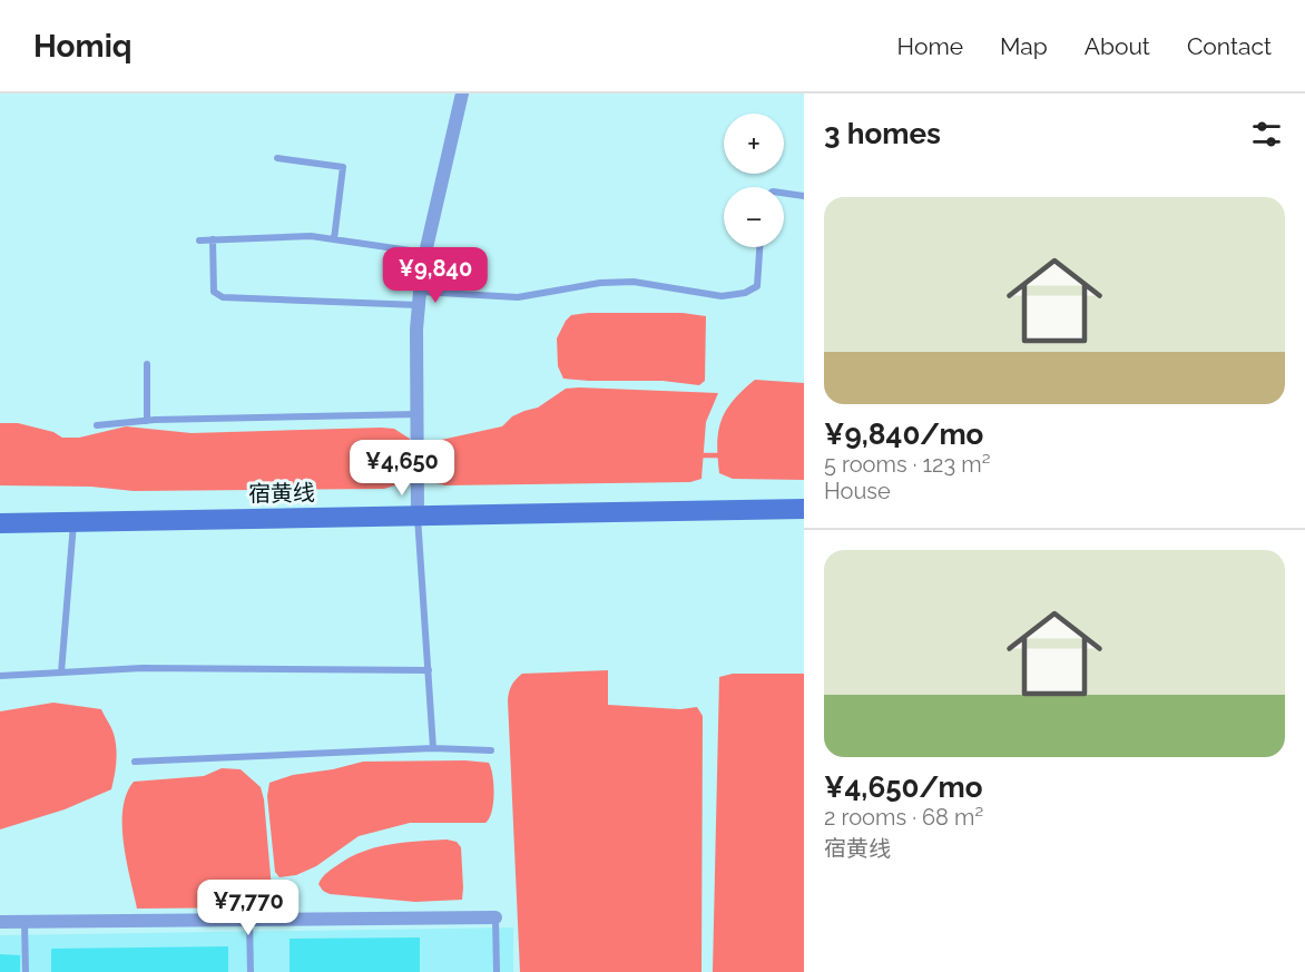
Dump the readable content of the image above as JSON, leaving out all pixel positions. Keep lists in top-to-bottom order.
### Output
{
  "streets": {
    "main road": ["宿黄线"]
  },
  "page": {
    "header": "Homiq",
    "nav": [
      "Home",
      "Map",
      "About",
      "Contact"
    ],
    "heading": "3 homes",
    "map_buttons": ["+", "−"],
    "list": [
      {
        "name": "¥9,840/mo",
        "note": "5 rooms · 123 m² · House"
      },
      {
        "name": "¥4,650/mo",
        "note": "2 rooms · 68 m² · 宿黄线"
      }
    ],
    "price": ["¥9,840", "¥4,650", "¥7,770"]
  }
}
